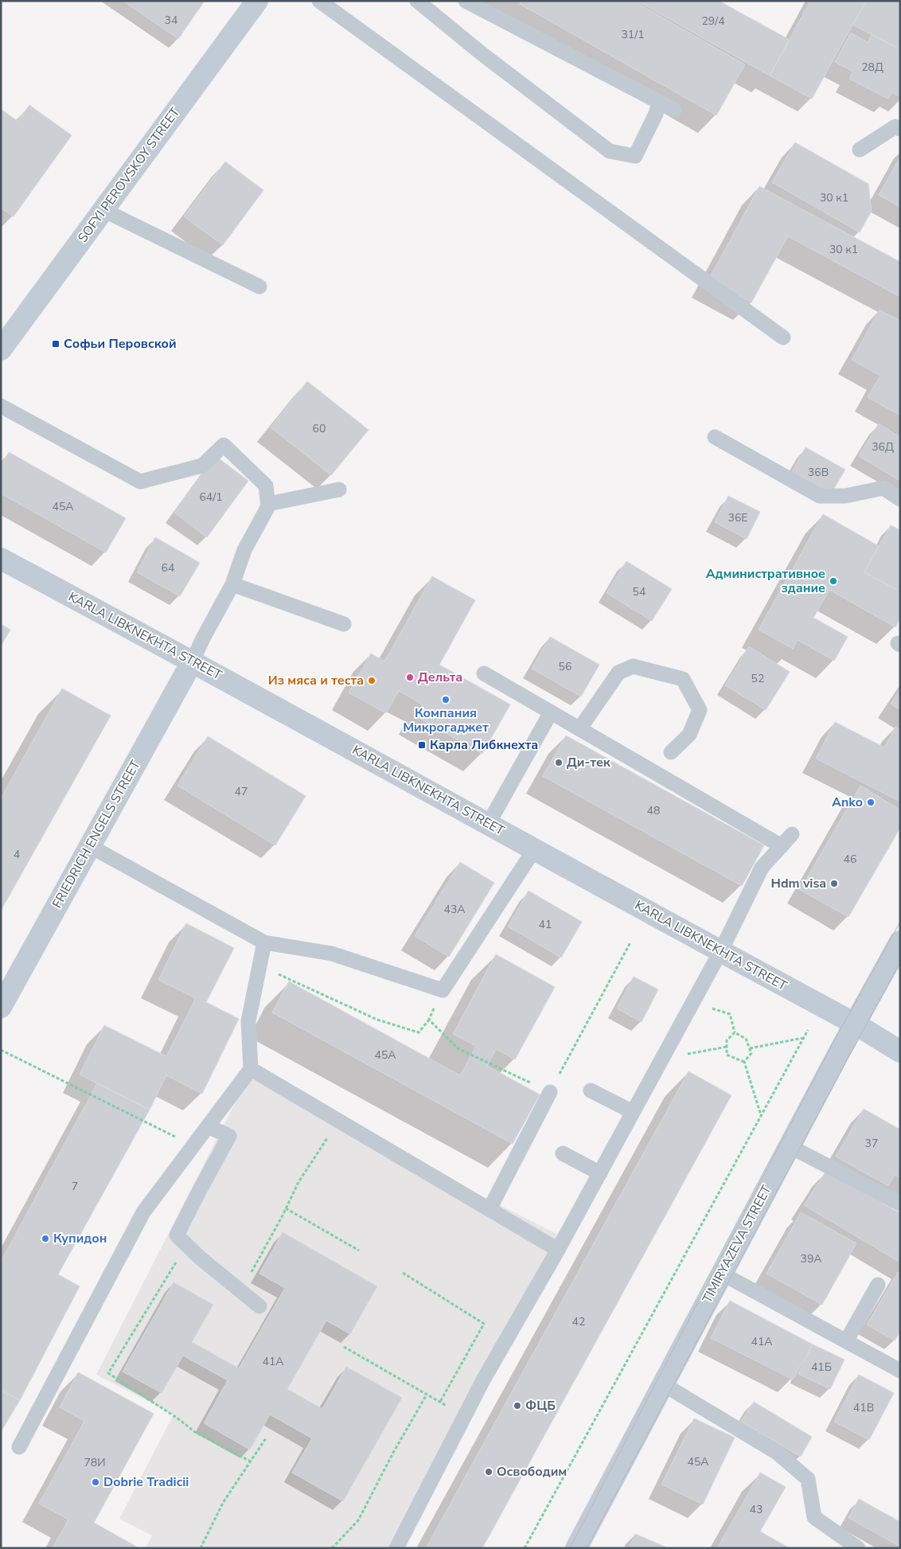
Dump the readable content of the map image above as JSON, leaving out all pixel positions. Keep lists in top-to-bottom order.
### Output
{
  "streets": {
    "street": [
      "SOFYI PEROVSKOY STREET",
      "KARLA LIBKNEKHTA STREET",
      "FRIEDRICH ENGELS STREET",
      "TIMIRYAZEVA STREET"
    ]
  },
  "crossings": [
    ["KARLA LIBKNEKHTA STREET", "FRIEDRICH ENGELS STREET"],
    ["KARLA LIBKNEKHTA STREET", "TIMIRYAZEVA STREET"]
  ],
  "places": {
    "transit": ["Софьи Перовской", "Карла Либкнехта"],
    "other": [
      "Административное здание",
      "Дельта",
      "Из мяса и теста",
      "Компания Микрогаджет",
      "Ди-тек",
      "Anko",
      "Hdm visa",
      "Купидон",
      "ФЦБ",
      "Освободим",
      "Dobrie Tradicii"
    ]
  },
  "house_numbers": [
    "34",
    "29/4",
    "31/1",
    "28Д",
    "30 к1",
    "30 к1",
    "60",
    "36Д",
    "36В",
    "64/1",
    "45А",
    "36Е",
    "64",
    "54",
    "56",
    "52",
    "47",
    "48",
    "4",
    "46",
    "43А",
    "41",
    "45А",
    "37",
    "7",
    "39А",
    "42",
    "41А",
    "41А",
    "41Б",
    "41В",
    "45А",
    "78И",
    "43"
  ]
}
